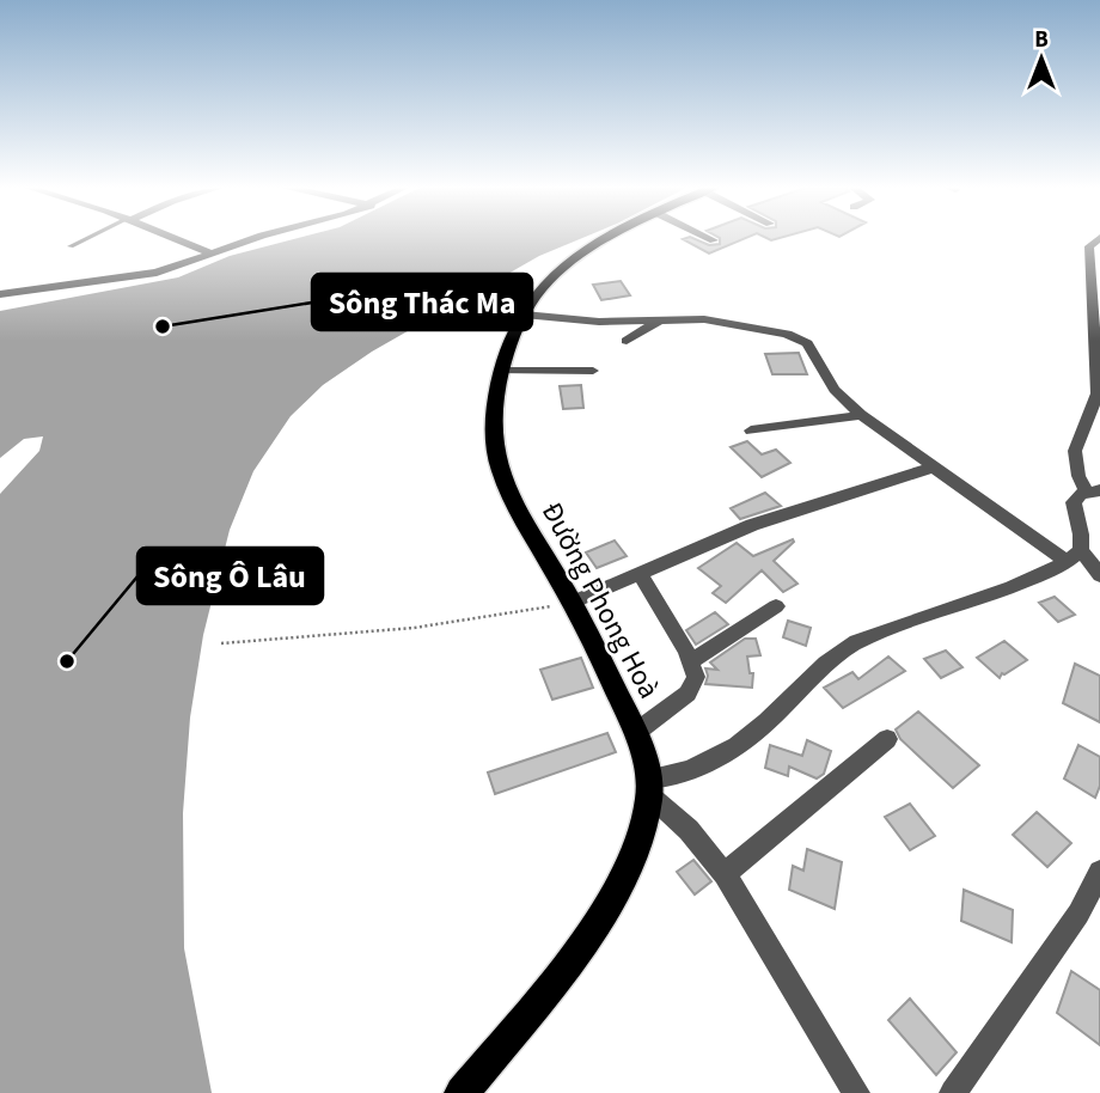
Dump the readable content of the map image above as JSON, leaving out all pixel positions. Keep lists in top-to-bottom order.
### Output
{
  "streets": {
    "main road": ["Đường Phong Hoà"]
  },
  "places": ["Sông Thác Ma", "Sông Ô Lâu"],
  "north": "top"
}
